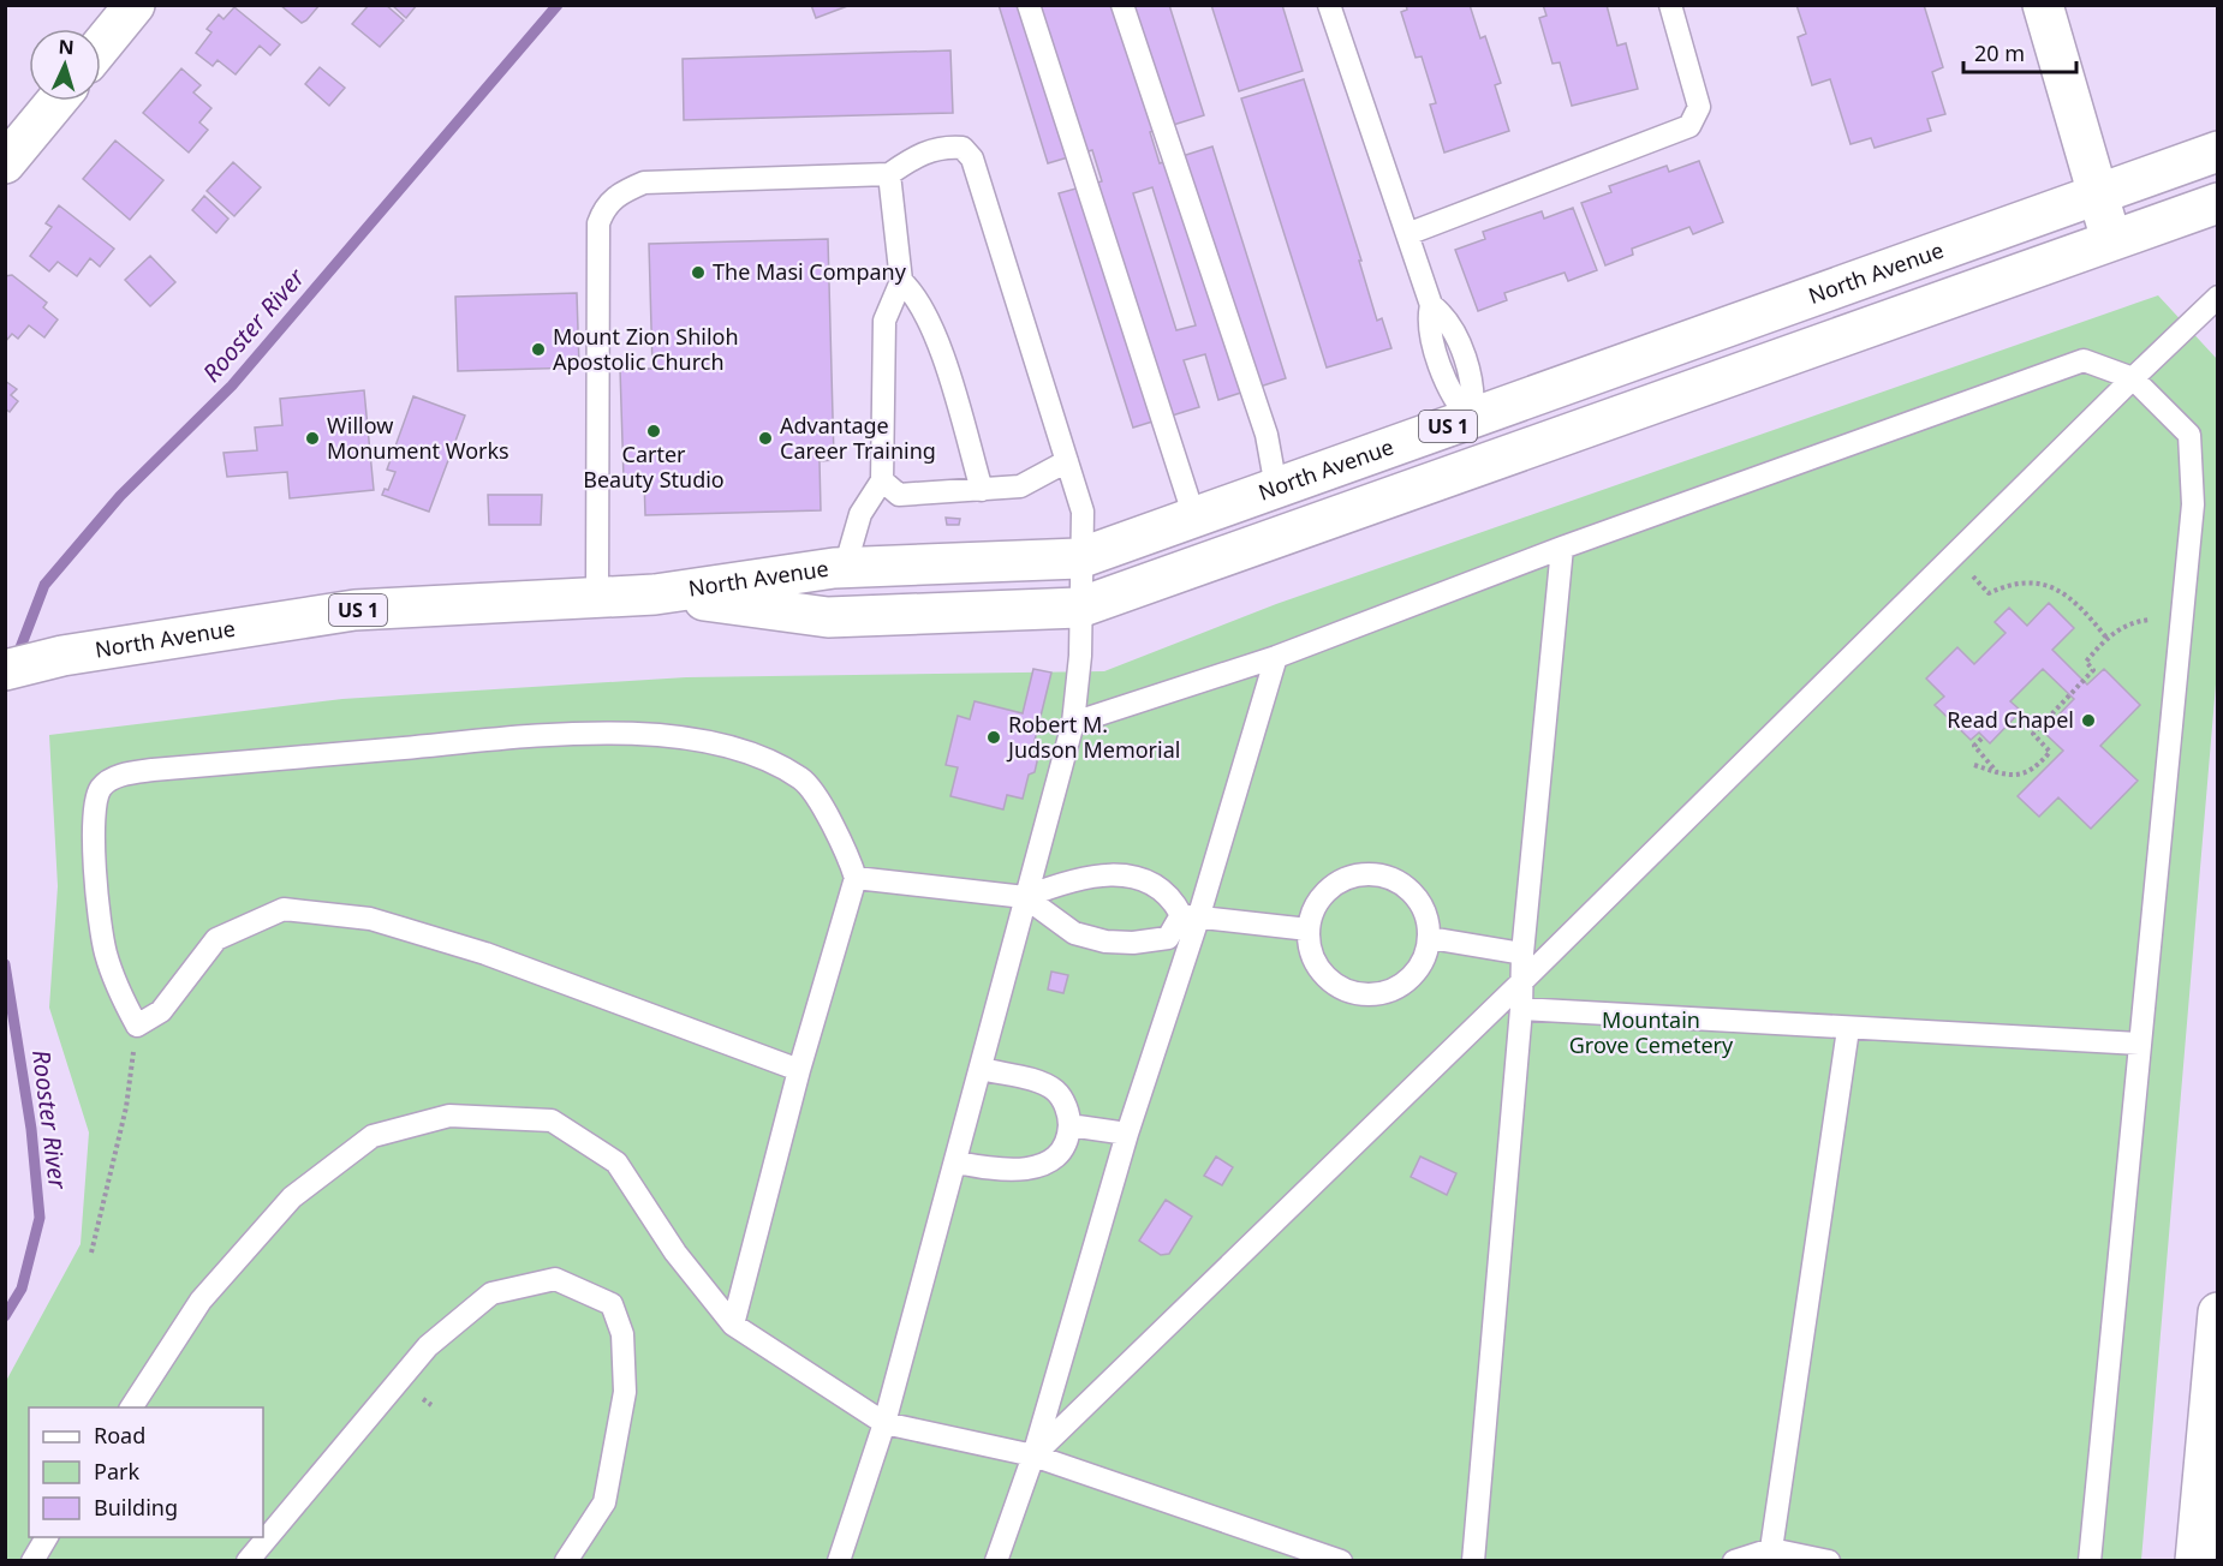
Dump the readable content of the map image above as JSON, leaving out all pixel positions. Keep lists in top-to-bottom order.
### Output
{
  "streets": {
    "main road": ["North Avenue", "US 1"]
  },
  "water": ["Rooster River"],
  "parks": ["Mountain Grove Cemetery"],
  "places": [
    "The Masi Company",
    "Mount Zion Shiloh Apostolic Church",
    "Carter Beauty Studio",
    "Willow Monument Works",
    "Advantage Career Training",
    "Read Chapel",
    "Robert M. Judson Memorial"
  ],
  "legend": ["Road", "Park", "Building"],
  "scale_bar": "20 m",
  "north": "top"
}
